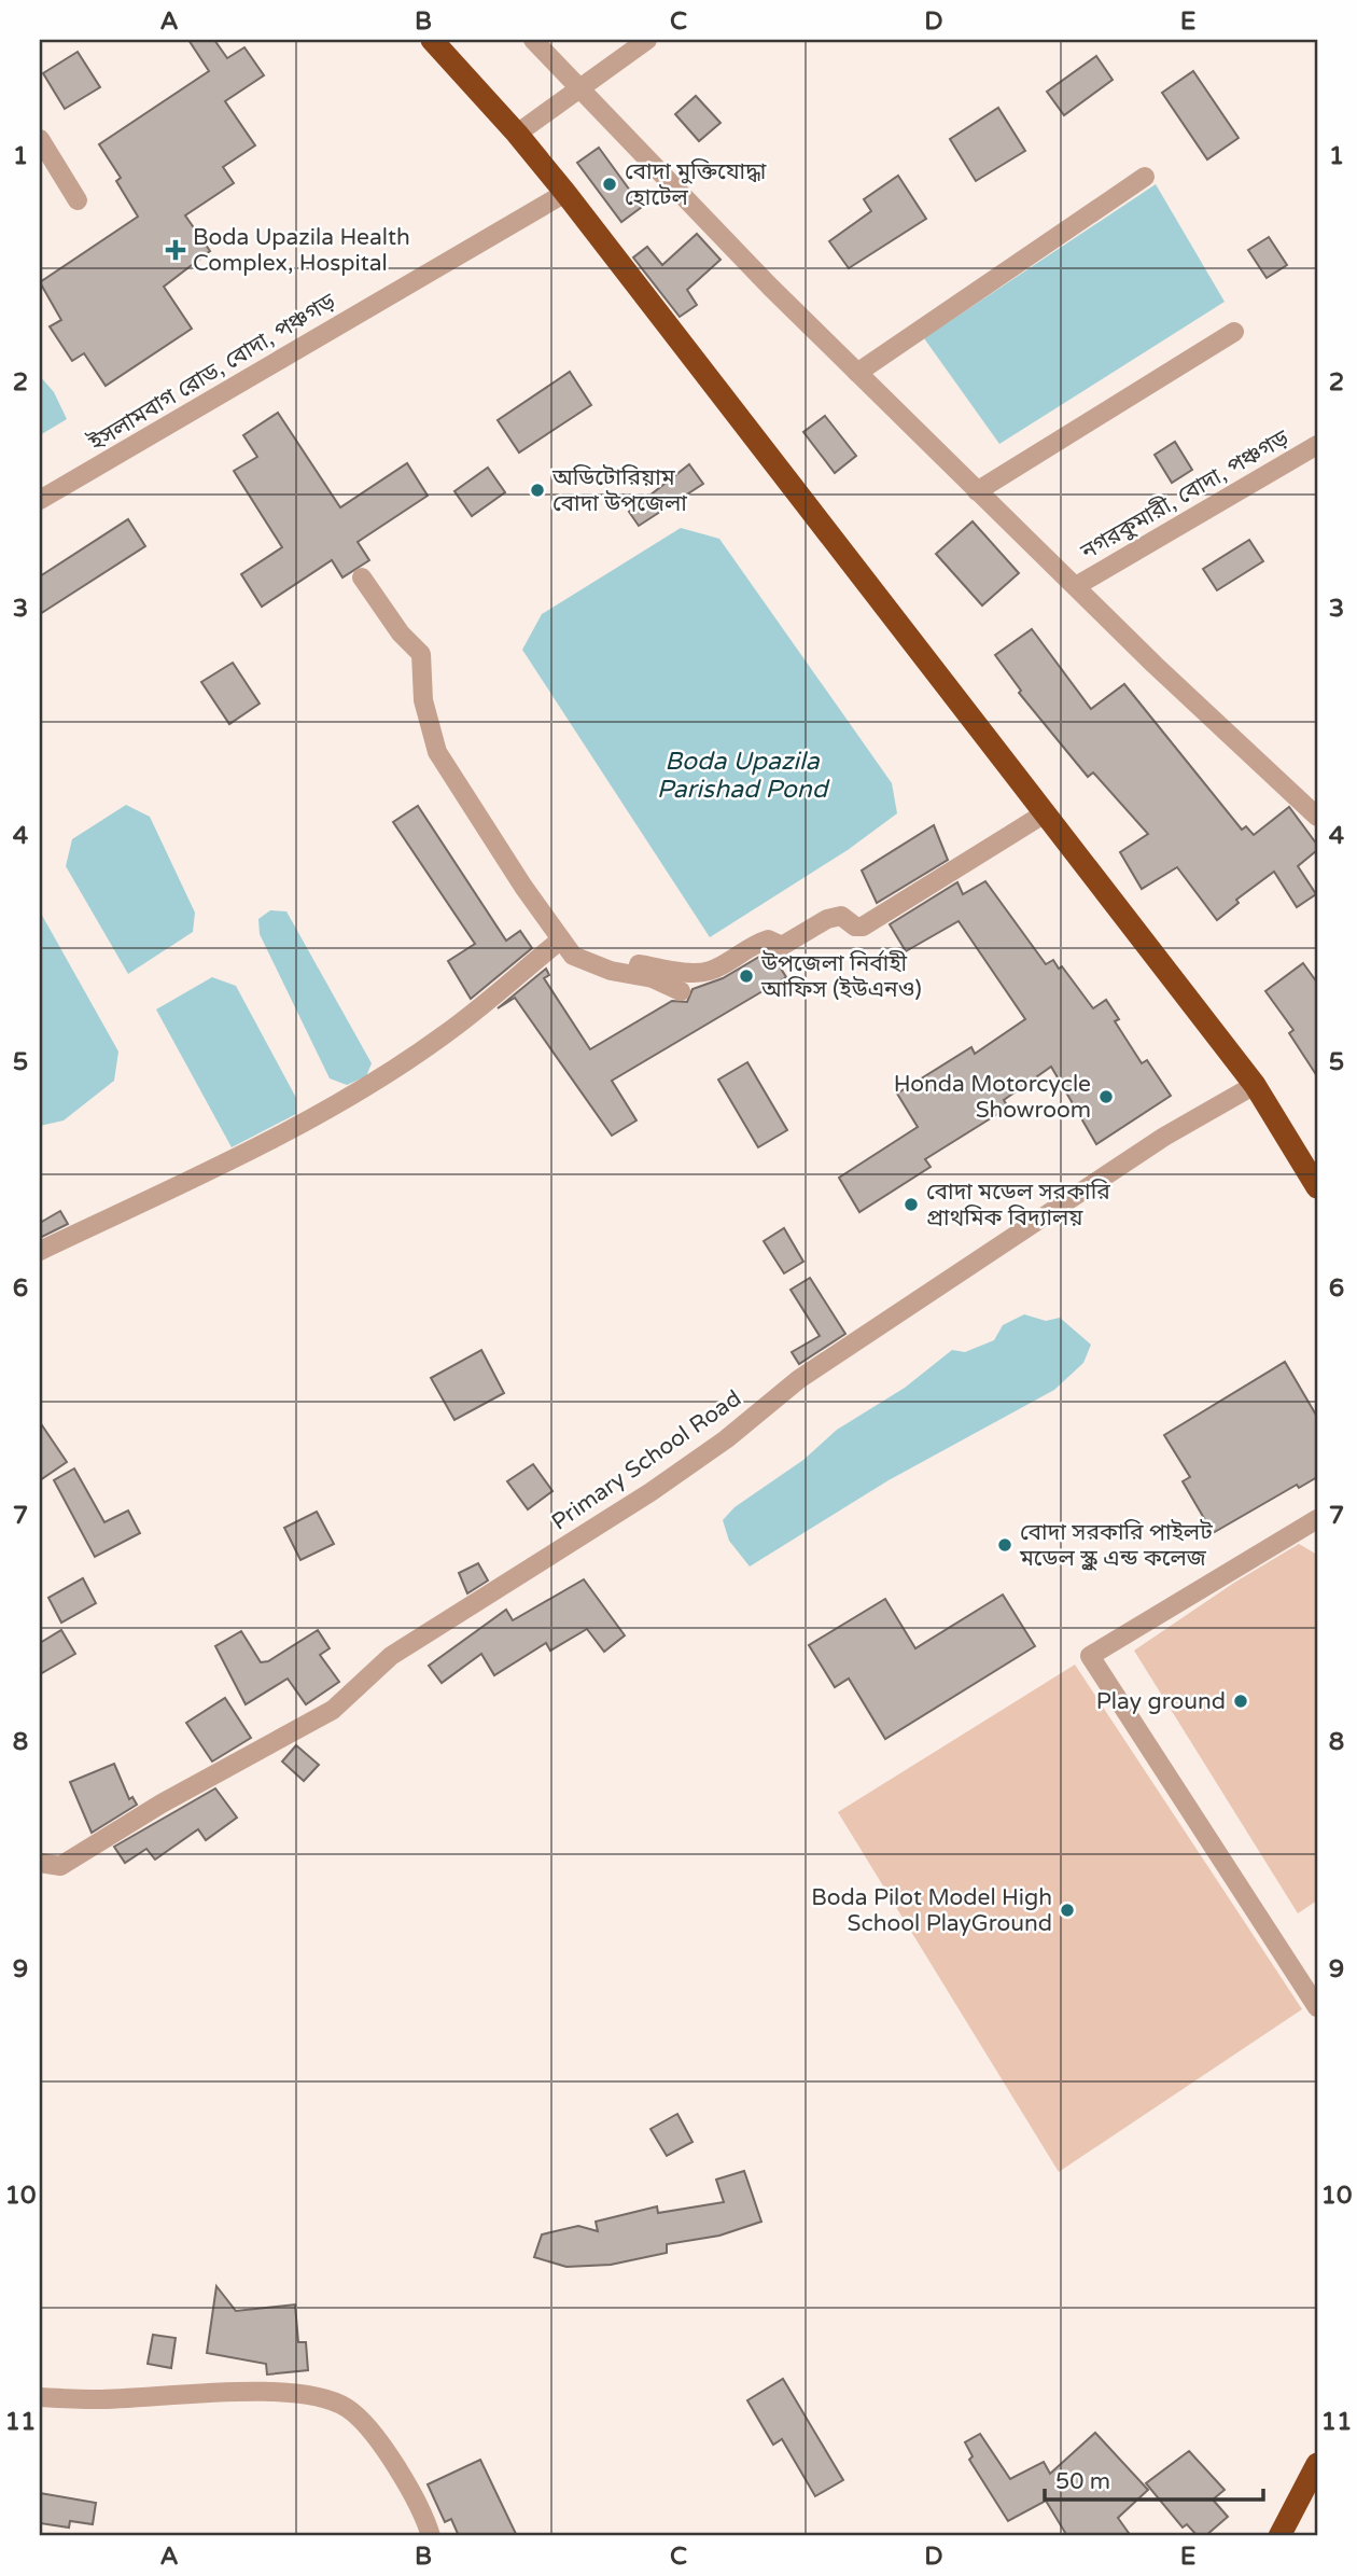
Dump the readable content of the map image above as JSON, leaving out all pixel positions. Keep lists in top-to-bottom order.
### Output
{
  "streets": {
    "street": ["ইসলামবাগ রোড, বোদা, পঞ্চগড়", "নগরকুমারী, বোদা, পঞ্চগড়", "Primary School Road"]
  },
  "water": ["Boda Upazila Parishad Pond"],
  "places": {
    "other": [
      "বোদা মুক্তিযোদ্ধা হোটেল",
      "অডিটোরিয়াম বোদা উপজেলা",
      "উপজেলা নির্বাহী আফিস (ইউএনও)",
      "Honda Motorcycle Showroom",
      "বোদা মডেল সরকারি প্রাথমিক বিদ্যালয়",
      "বোদা সরকারি পাইলট মডেল স্কুল এন্ড কলেজ",
      "Play ground",
      "Boda Pilot Model High School PlayGround"
    ],
    "health": ["Boda Upazila Health Complex, Hospital"]
  },
  "scale_bar": "50 m",
  "grid": {
    "columns": [
      "A",
      "B",
      "C",
      "D",
      "E"
    ],
    "rows": [
      "1",
      "2",
      "3",
      "4",
      "5",
      "6",
      "7",
      "8",
      "9",
      "10",
      "11"
    ]
  }
}
